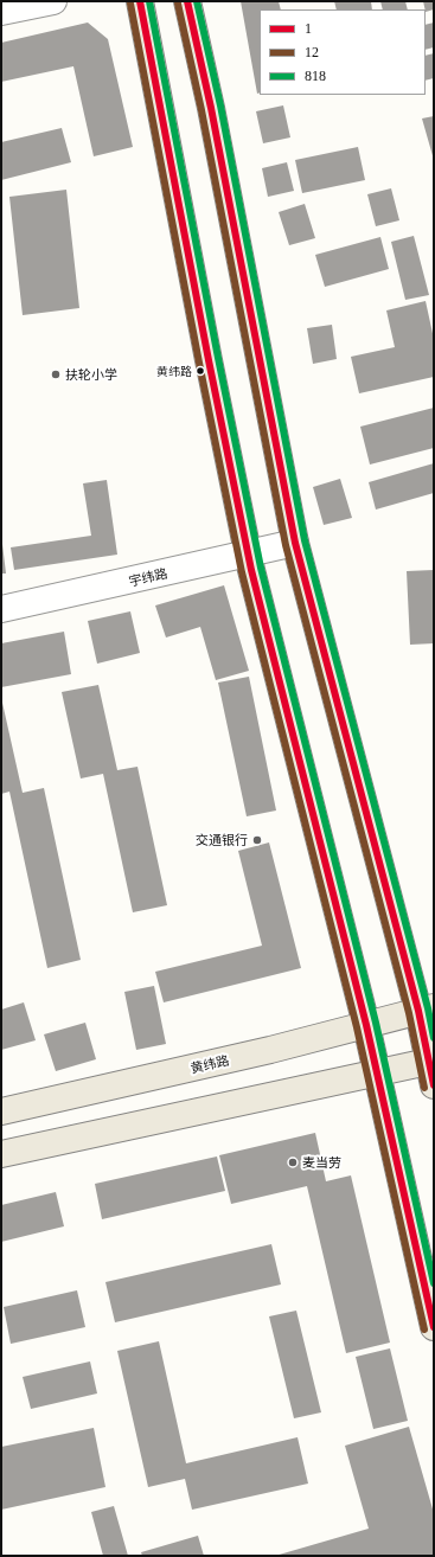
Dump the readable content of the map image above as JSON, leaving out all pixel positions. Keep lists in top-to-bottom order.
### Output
{
  "streets": {
    "main road": ["黄纬路"],
    "street": ["宇纬路"]
  },
  "places": [
    "黄纬路",
    "扶轮小学",
    "交通银行",
    "麦当劳"
  ],
  "lines": ["transit line 1", "transit line 818", "transit line 12"],
  "legend": ["1", "12", "818"]
}
